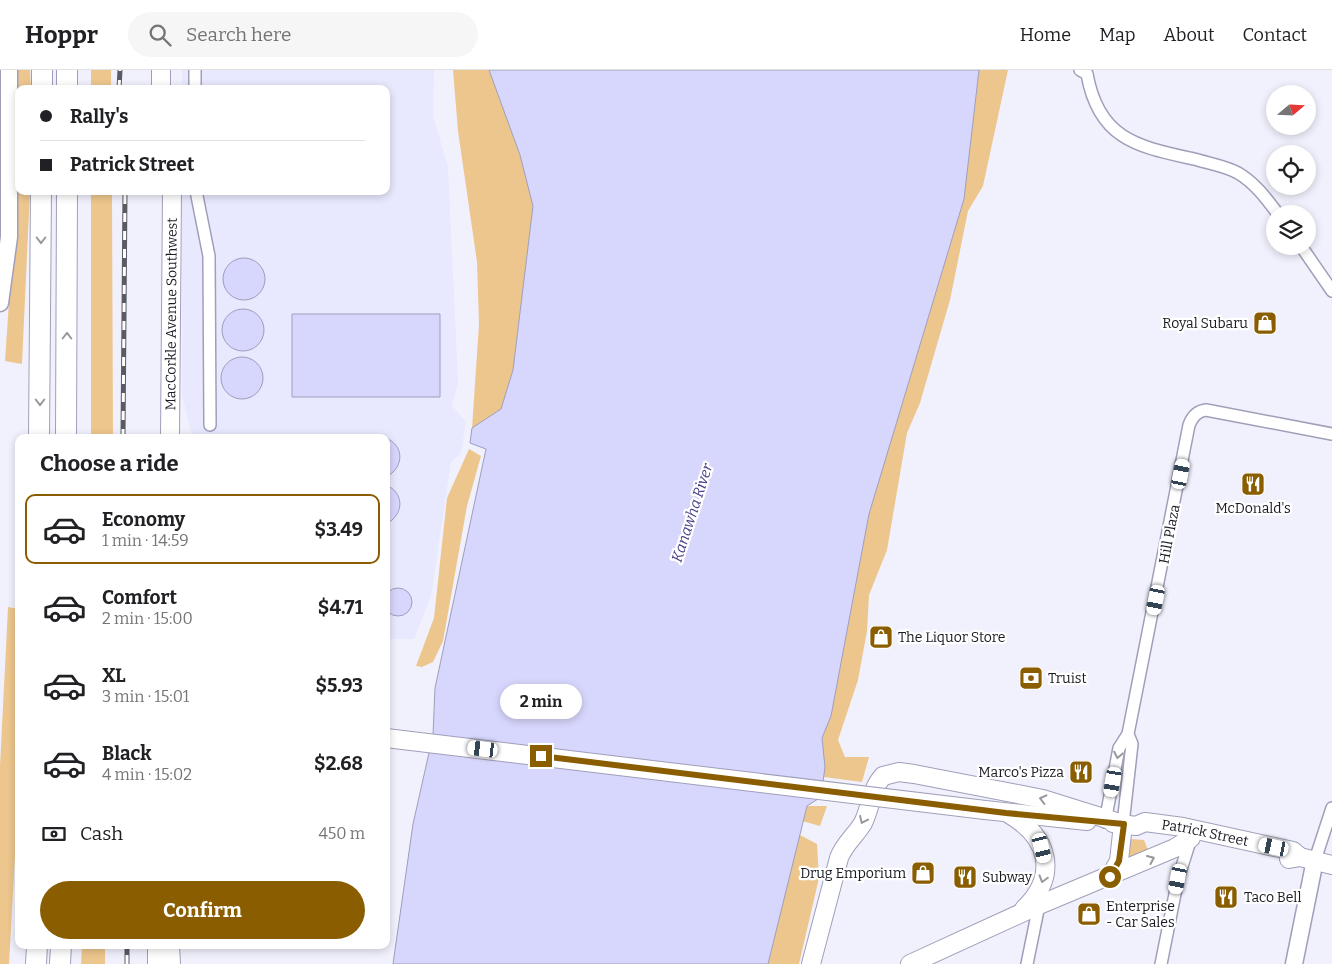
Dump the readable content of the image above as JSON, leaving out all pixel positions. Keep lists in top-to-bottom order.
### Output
{
  "streets": {
    "main road": ["MacCorkle Avenue Southwest", "Patrick Street"],
    "street": ["Hill Plaza"]
  },
  "crossings": [
    ["Hill Plaza", "Patrick Street"]
  ],
  "water": ["Kanawha River"],
  "places": {
    "shop": [
      "Royal Subaru",
      "The Liquor Store",
      "Drug Emporium",
      "Enterprise - Car Sales"
    ],
    "restaurant": [
      "McDonald's",
      "Marco's Pizza",
      "Subway",
      "Taco Bell"
    ],
    "bank": ["Truist"]
  },
  "north": "right",
  "page": {
    "header": "Hoppr",
    "search": "Search here",
    "nav": [
      "Home",
      "Map",
      "About",
      "Contact"
    ],
    "banner": ["Rally's", "Patrick Street"],
    "heading": "Choose a ride",
    "list": [
      {
        "name": "Economy",
        "note": "1 min · 14:59",
        "value": "$3.49"
      },
      {
        "name": "Comfort",
        "note": "2 min · 15:00",
        "value": "$4.71"
      },
      {
        "name": "XL",
        "note": "3 min · 15:01",
        "value": "$5.93"
      },
      {
        "name": "Black",
        "note": "4 min · 15:02",
        "value": "$2.68"
      }
    ],
    "bubble": "2 min",
    "pay": ["Cash", "450 m"],
    "buttons": "Confirm"
  }
}
